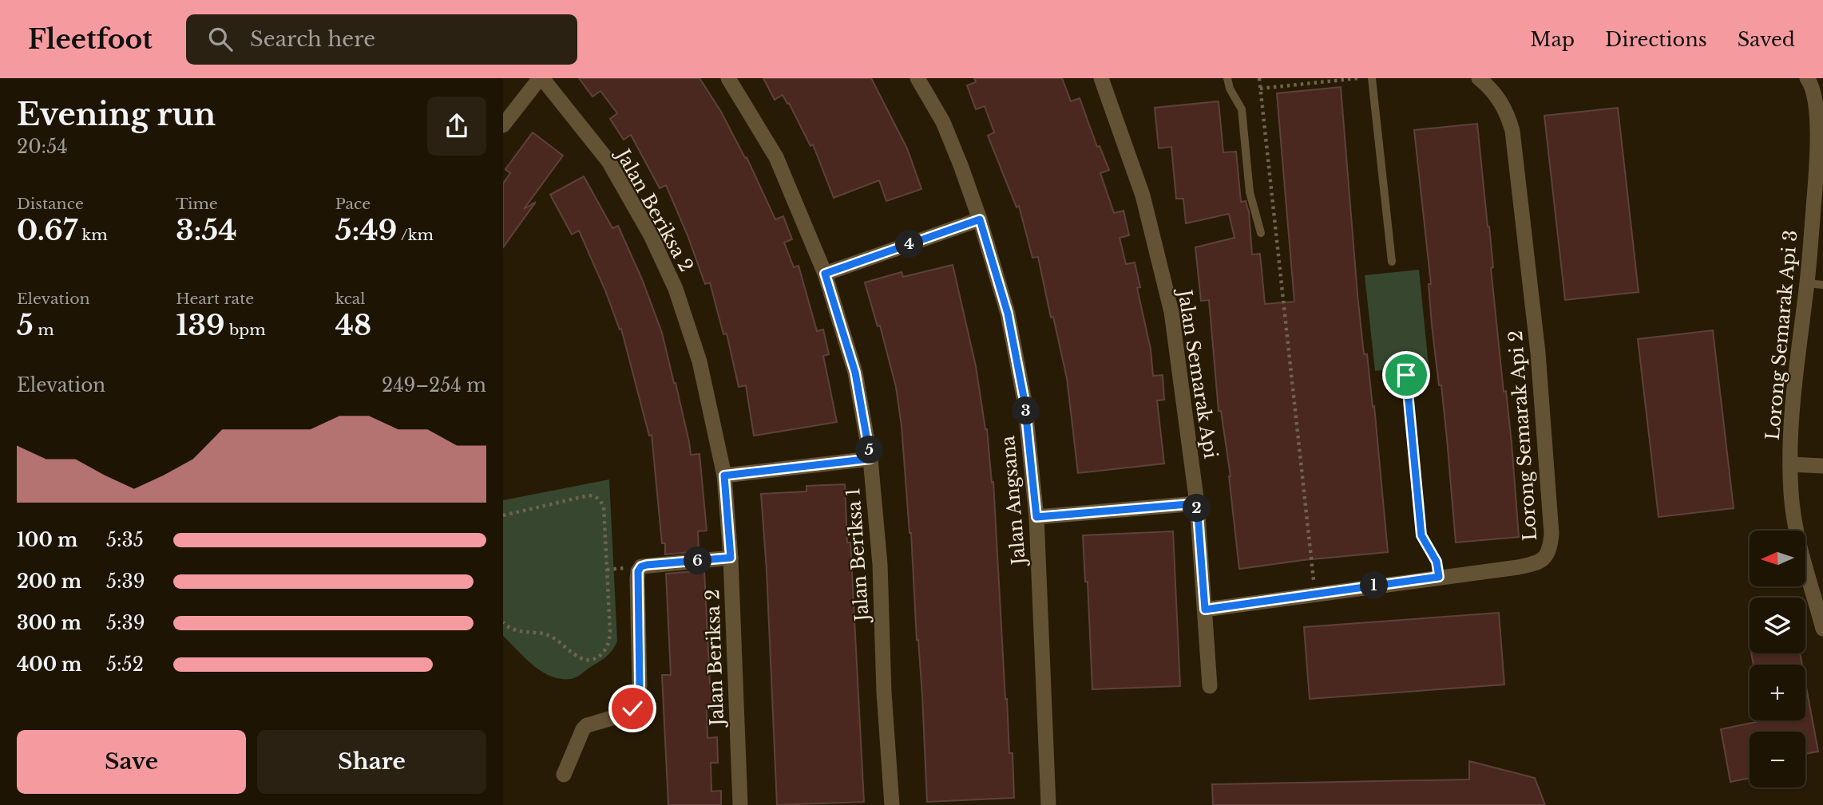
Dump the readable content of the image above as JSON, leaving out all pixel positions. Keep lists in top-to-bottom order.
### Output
{
  "streets": {
    "street": [
      "Jalan Beriksa 2",
      "Lorong Semarak Api 3",
      "Jalan Semarak Api",
      "Lorong Semarak Api 2",
      "Jalan Angsana",
      "Jalan Beriksa 1"
    ]
  },
  "crossings": [
    ["Jalan Semarak Api", "Lorong Semarak Api 2"]
  ],
  "north": "left",
  "page": {
    "header": "Fleetfoot",
    "search": "Search here",
    "nav": ["Map", "Directions", "Saved"],
    "heading": ["Evening run", "20:54"],
    "stats": [
      ["Distance", "0.67 km"],
      ["Time", "3:54"],
      ["Pace", "5:49 /km"],
      ["Elevation", "5 m"],
      ["Heart rate", "139 bpm"],
      ["kcal", "48"]
    ],
    "pins": [
      "4",
      "3",
      "5",
      "2",
      "6",
      "1"
    ],
    "chart": ["Elevation", "249–254 m"],
    "list": [
      {
        "name": "100 m",
        "note": "5:35"
      },
      {
        "name": "200 m",
        "note": "5:39"
      },
      {
        "name": "300 m",
        "note": "5:39"
      },
      {
        "name": "400 m",
        "note": "5:52"
      }
    ],
    "map_buttons": ["+", "−"],
    "buttons": ["Save", "Share"]
  }
}
